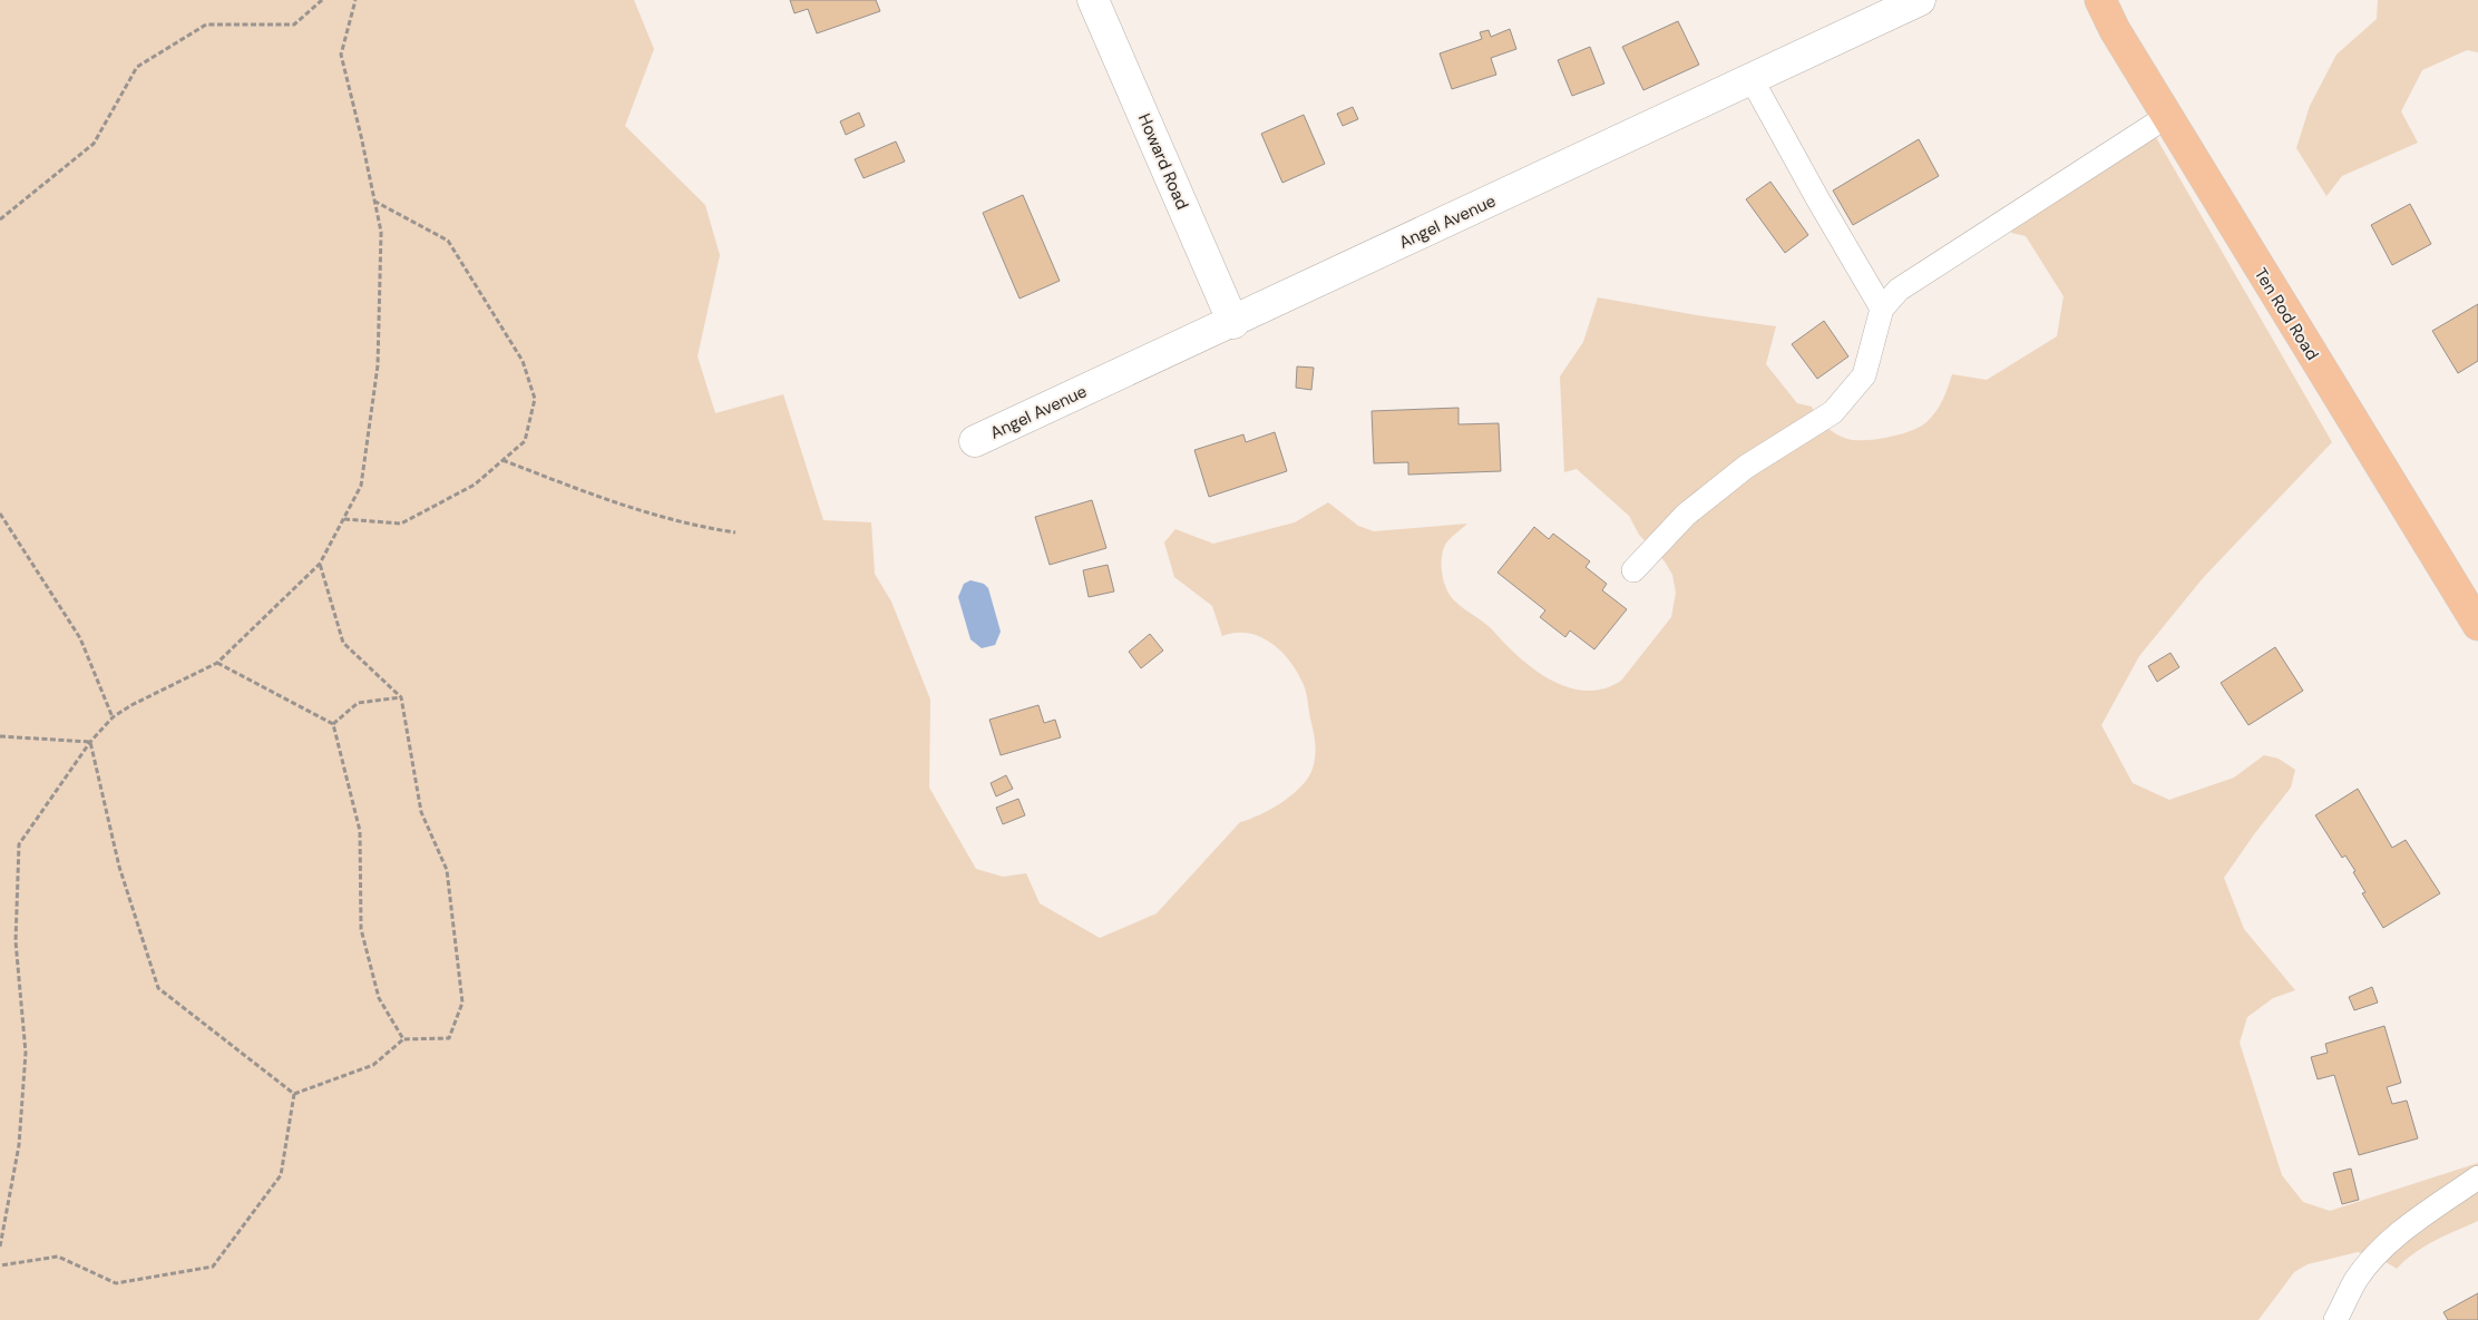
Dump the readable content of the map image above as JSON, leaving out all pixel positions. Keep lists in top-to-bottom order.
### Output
{
  "streets": {
    "main road": ["Ten Rod Road"],
    "street": ["Howard Road", "Angel Avenue"]
  },
  "crossings": [
    ["Howard Road", "Angel Avenue"]
  ]
}
